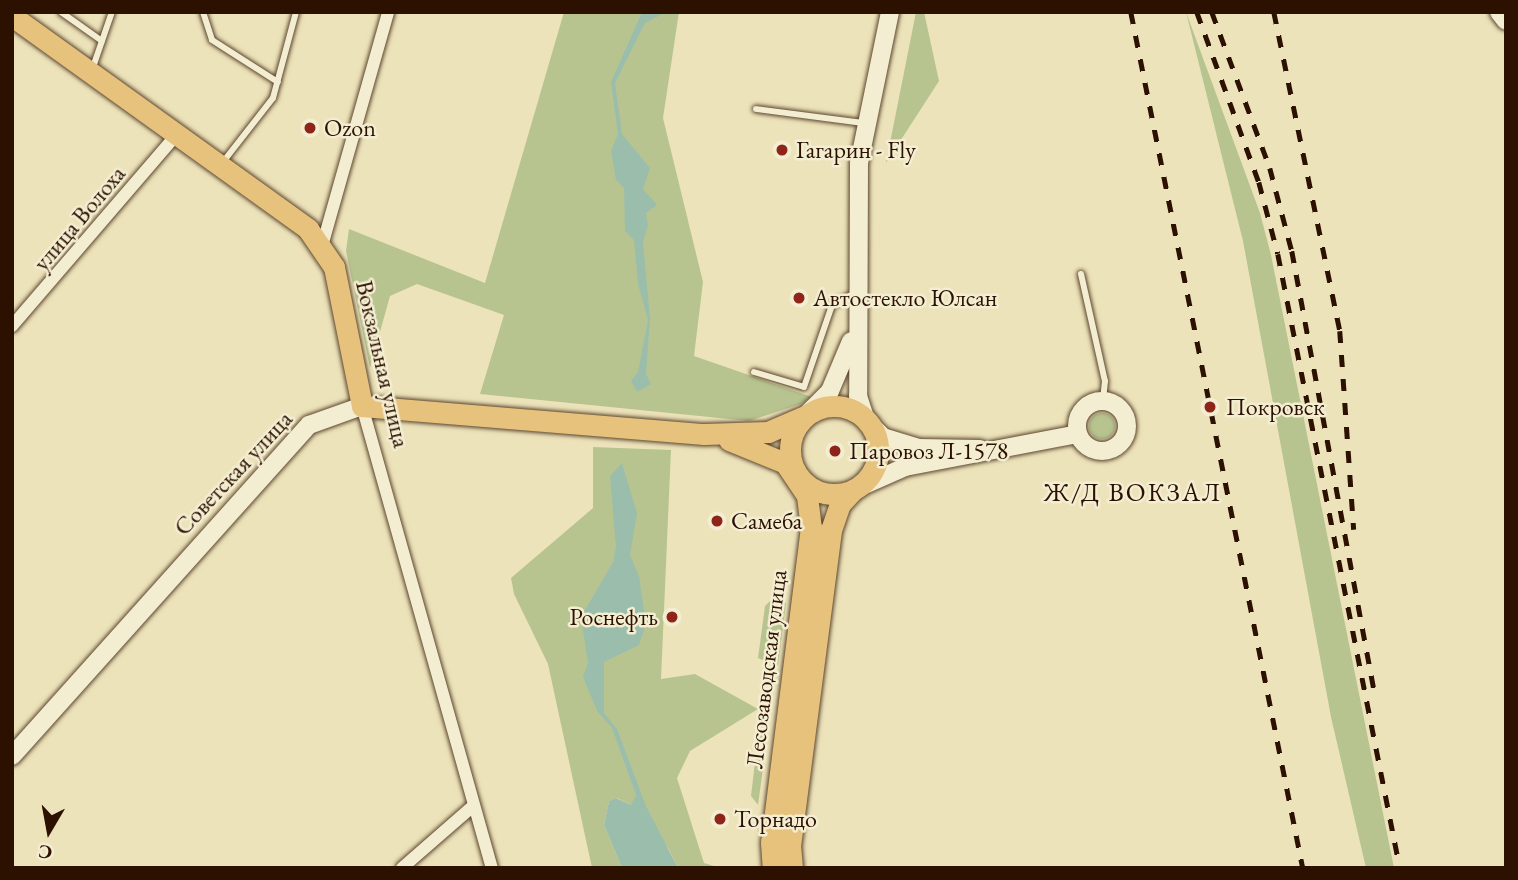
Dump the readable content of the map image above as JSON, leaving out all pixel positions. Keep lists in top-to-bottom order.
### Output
{
  "streets": {
    "main road": ["Вокзальная улица", "Советская улица", "Лесозаводская улица"],
    "street": ["улица Волоха"]
  },
  "crossings": [
    ["улица Волоха", "Вокзальная улица"],
    ["Вокзальная улица", "Советская улица"],
    ["Советская улица", "Лесозаводская улица"]
  ],
  "districts": ["Ж/Д ВОКЗАЛ"],
  "places": [
    "Ozon",
    "Гагарин - Fly",
    "Автостекло Юлсан",
    "Покровск",
    "Паровоз Л-1578",
    "Самеба",
    "Роснефть",
    "Торнадо"
  ],
  "north": "bottom"
}
